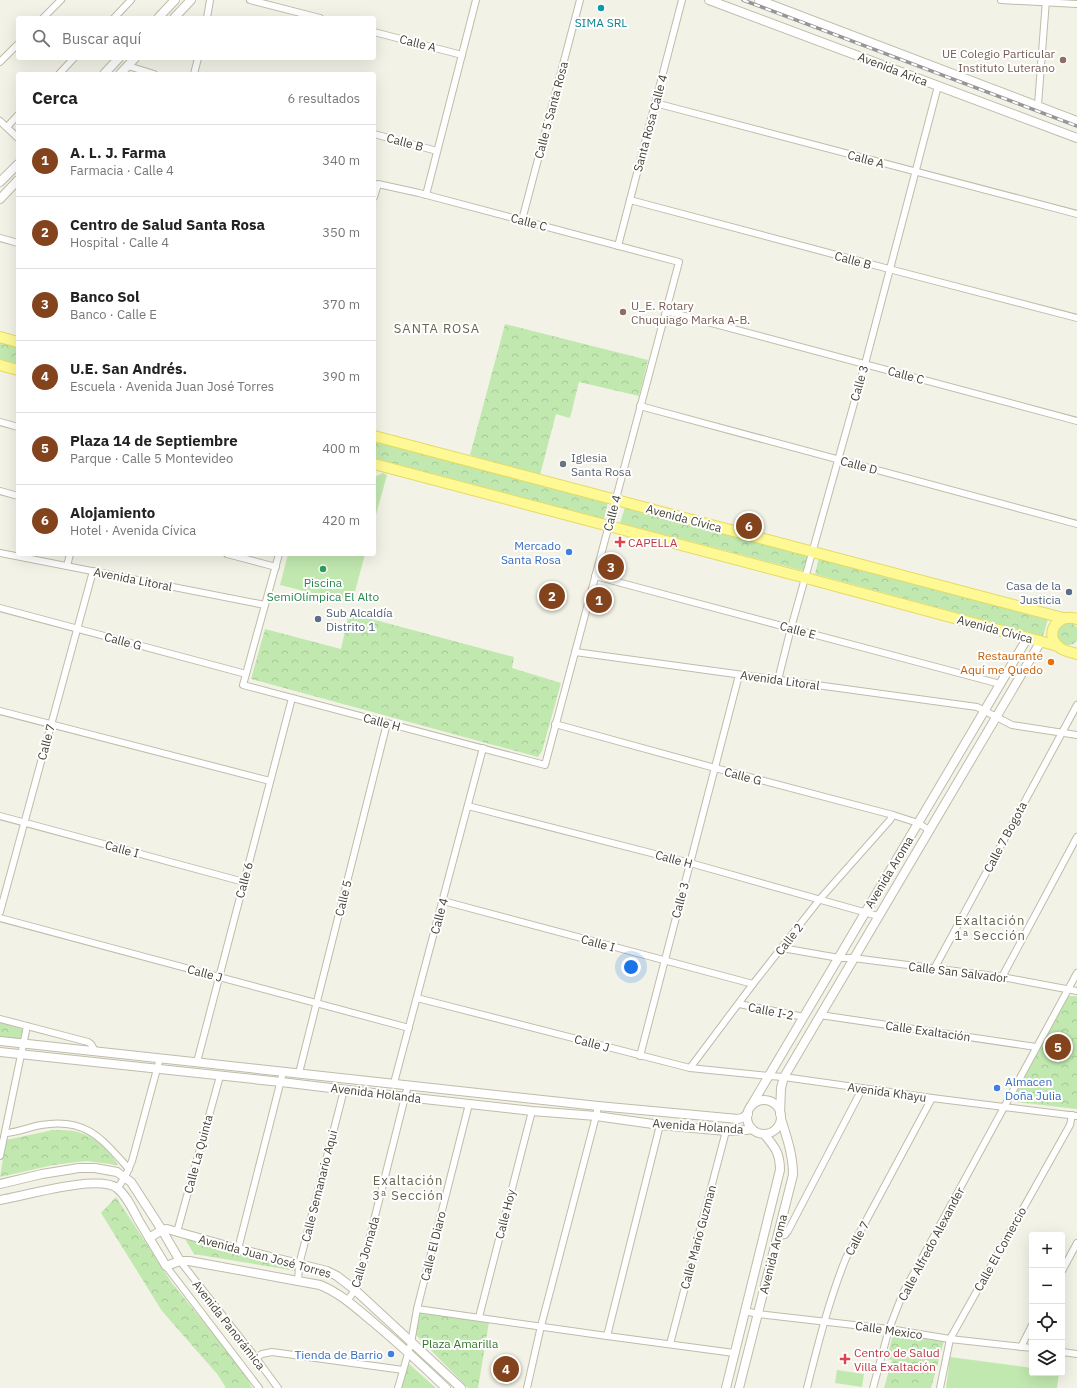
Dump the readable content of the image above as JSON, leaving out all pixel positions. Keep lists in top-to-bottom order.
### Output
{
  "streets": {
    "main road": ["Avenida Cívica"],
    "street": [
      "Calle A",
      "Avenida Arica",
      "Calle 5 Santa Rosa",
      "Santa Rosa Calle 4",
      "Calle B",
      "Calle C",
      "Calle 3",
      "Calle D",
      "Calle 4",
      "Avenida Litoral",
      "Calle E",
      "Calle G",
      "Calle H",
      "Calle 7",
      "Calle 7 Bogota",
      "Calle I",
      "Avenida Aroma",
      "Calle 6",
      "Calle 5",
      "Calle 2",
      "Calle San Salvador",
      "Calle J",
      "Calle I-2",
      "Calle Exaltación",
      "Avenida Khayu",
      "Avenida Holanda",
      "Calle La Quinta",
      "Calle Semanario Aqui",
      "Calle Hoy",
      "Calle Mario Guzman",
      "Calle Alfredo Alexander",
      "Calle El Diaro",
      "Calle El Comercio",
      "Calle Jornada",
      "Avenida Juan José Torres",
      "Avenida Panorámica",
      "Calle Mexico"
    ]
  },
  "crossings": [
    ["Calle A", "Santa Rosa Calle 4"],
    ["Calle A", "Calle 3"],
    ["Avenida Arica", "Calle 3"],
    ["Calle 5 Santa Rosa", "Calle C"],
    ["Santa Rosa Calle 4", "Calle B"],
    ["Santa Rosa Calle 4", "Calle C"],
    ["Calle B", "Calle 3"],
    ["Calle C", "Calle 3"],
    ["Calle C", "Calle 4"],
    ["Calle 3", "Calle D"],
    ["Calle 3", "Avenida Cívica"],
    ["Calle 3", "Avenida Litoral"],
    ["Calle 3", "Calle E"],
    ["Calle 3", "Calle G"],
    ["Calle 3", "Calle H"],
    ["Calle 3", "Calle I"],
    ["Calle 3", "Calle J"],
    ["Calle D", "Calle 4"],
    ["Calle 4", "Avenida Cívica"],
    ["Calle 4", "Avenida Litoral"],
    ["Calle 4", "Calle E"],
    ["Calle 4", "Calle G"],
    ["Calle 4", "Calle H"],
    ["Calle 4", "Calle I"],
    ["Calle 4", "Calle J"],
    ["Calle 4", "Avenida Holanda"],
    ["Avenida Cívica", "Avenida Aroma"],
    ["Avenida Litoral", "Calle 7"],
    ["Avenida Litoral", "Calle 7 Bogota"],
    ["Avenida Litoral", "Avenida Aroma"],
    ["Calle E", "Avenida Aroma"],
    ["Calle G", "Calle H"],
    ["Calle G", "Calle 7"],
    ["Calle G", "Avenida Aroma"],
    ["Calle G", "Calle 2"],
    ["Calle H", "Avenida Aroma"],
    ["Calle H", "Calle 6"],
    ["Calle H", "Calle 5"],
    ["Calle H", "Calle 2"],
    ["Calle 7", "Calle I"],
    ["Calle 7", "Avenida Khayu"],
    ["Calle 7", "Calle Mexico"],
    ["Calle 7 Bogota", "Calle San Salvador"],
    ["Calle I", "Calle 6"],
    ["Calle I", "Calle 2"],
    ["Avenida Aroma", "Calle San Salvador"],
    ["Avenida Aroma", "Calle J"],
    ["Avenida Aroma", "Calle I-2"],
    ["Avenida Aroma", "Calle Exaltación"],
    ["Avenida Aroma", "Avenida Khayu"],
    ["Avenida Aroma", "Avenida Holanda"],
    ["Avenida Aroma", "Calle Mexico"],
    ["Calle 6", "Calle J"],
    ["Calle 6", "Avenida Holanda"],
    ["Calle 5", "Calle J"],
    ["Calle 5", "Avenida Holanda"],
    ["Calle 2", "Calle San Salvador"],
    ["Calle 2", "Calle J"],
    ["Calle 2", "Calle I-2"],
    ["Calle San Salvador", "Calle Alfredo Alexander"],
    ["Calle J", "Avenida Khayu"],
    ["Calle Exaltación", "Calle Alfredo Alexander"],
    ["Avenida Khayu", "Calle Alfredo Alexander"],
    ["Avenida Khayu", "Calle El Comercio"],
    ["Avenida Holanda", "Calle La Quinta"],
    ["Avenida Holanda", "Calle Semanario Aqui"],
    ["Avenida Holanda", "Calle Hoy"],
    ["Avenida Holanda", "Calle Mario Guzman"],
    ["Avenida Holanda", "Calle El Diaro"],
    ["Avenida Holanda", "Calle Jornada"],
    ["Calle La Quinta", "Avenida Juan José Torres"],
    ["Calle Semanario Aqui", "Avenida Juan José Torres"],
    ["Calle Alfredo Alexander", "Calle Mexico"],
    ["Calle El Diaro", "Avenida Juan José Torres"],
    ["Calle El Comercio", "Calle Mexico"],
    ["Calle Jornada", "Avenida Juan José Torres"],
    ["Avenida Juan José Torres", "Avenida Panorámica"]
  ],
  "districts": ["SANTA ROSA", "Exaltación 1ª Sección", "Exaltación 3ª Sección"],
  "parks": ["Plaza Amarilla"],
  "places": {
    "other": [
      "SIMA SRL",
      "UE Colegio Particular Instituto Luterano",
      "U_E. Rotary Chuquiago Marka A-B.",
      "Iglesia Santa Rosa",
      "Mercado Santa Rosa",
      "Piscina SemiOlímpica El Alto",
      "Casa de la Justicia",
      "Sub Alcaldía Distrito 1",
      "Restaurante Aquí me Quedo",
      "Almacen Doña Julia",
      "Tienda de Barrio"
    ],
    "health": ["CAPELLA", "Centro de Salud Villa Exaltación"]
  },
  "page": {
    "search": "Buscar aquí",
    "heading": ["Cerca", "6 resultados"],
    "list": [
      {
        "mark": "1",
        "name": "A. L. J. Farma",
        "note": "Farmacia · Calle 4",
        "value": "340 m"
      },
      {
        "mark": "2",
        "name": "Centro de Salud Santa Rosa",
        "note": "Hospital · Calle 4",
        "value": "350 m"
      },
      {
        "mark": "3",
        "name": "Banco Sol",
        "note": "Banco · Calle E",
        "value": "370 m"
      },
      {
        "mark": "4",
        "name": "U.E. San Andrés.",
        "note": "Escuela · Avenida Juan José Torres",
        "value": "390 m"
      },
      {
        "mark": "5",
        "name": "Plaza 14 de Septiembre",
        "note": "Parque · Calle 5 Montevideo",
        "value": "400 m"
      },
      {
        "mark": "6",
        "name": "Alojamiento",
        "note": "Hotel · Avenida Cívica",
        "value": "420 m"
      }
    ],
    "pins": [
      "6",
      "3",
      "2",
      "1",
      "5",
      "4"
    ],
    "map_buttons": ["+", "−"]
  }
}
